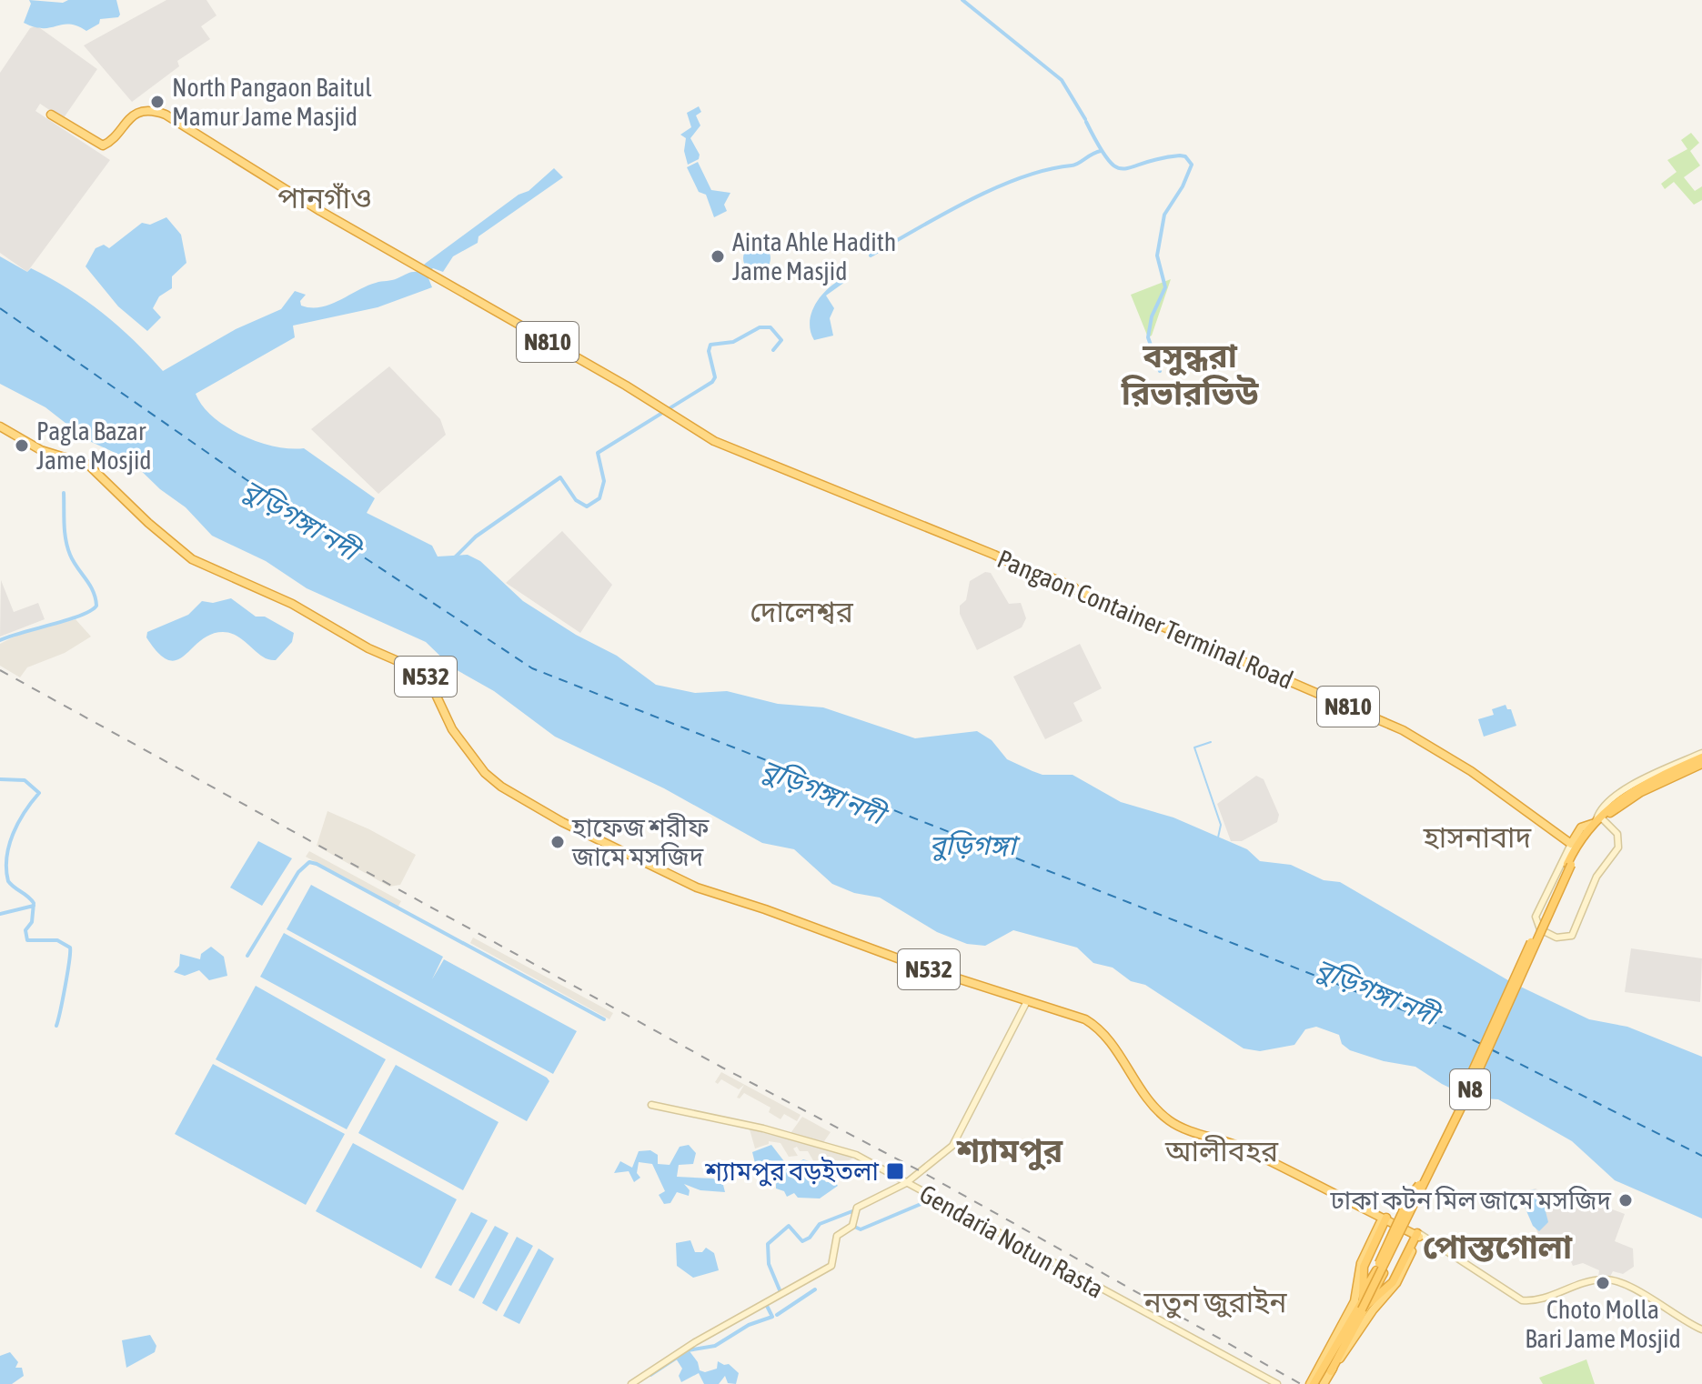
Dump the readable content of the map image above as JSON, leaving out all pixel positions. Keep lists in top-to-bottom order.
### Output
{
  "streets": {
    "highway": [
      "N810",
      "Pangaon Container Terminal Road",
      "N532",
      "N8"
    ],
    "main road": ["Gendaria Notun Rasta"]
  },
  "districts": [
    "পানগাঁও",
    "বসুন্ধরা রিভারভিউ",
    "দোলেশ্বর",
    "হাসনাবাদ",
    "শ্যামপুর",
    "আলীবহর",
    "পোস্তগোলা",
    "নতুন জুরাইন"
  ],
  "water": ["বুড়িগঙ্গা নদী", "বুড়িগঙ্গা"],
  "places": {
    "other": [
      "North Pangaon Baitul Mamur Jame Masjid",
      "Ainta Ahle Hadith Jame Masjid",
      "Pagla Bazar Jame Mosjid",
      "হাফেজ শরীফ জামে মসজিদ",
      "ঢাকা কটন মিল জামে মসজিদ",
      "Choto Molla Bari Jame Mosjid"
    ],
    "transit": ["শ্যামপুর বড়ইতলা"]
  }
}
